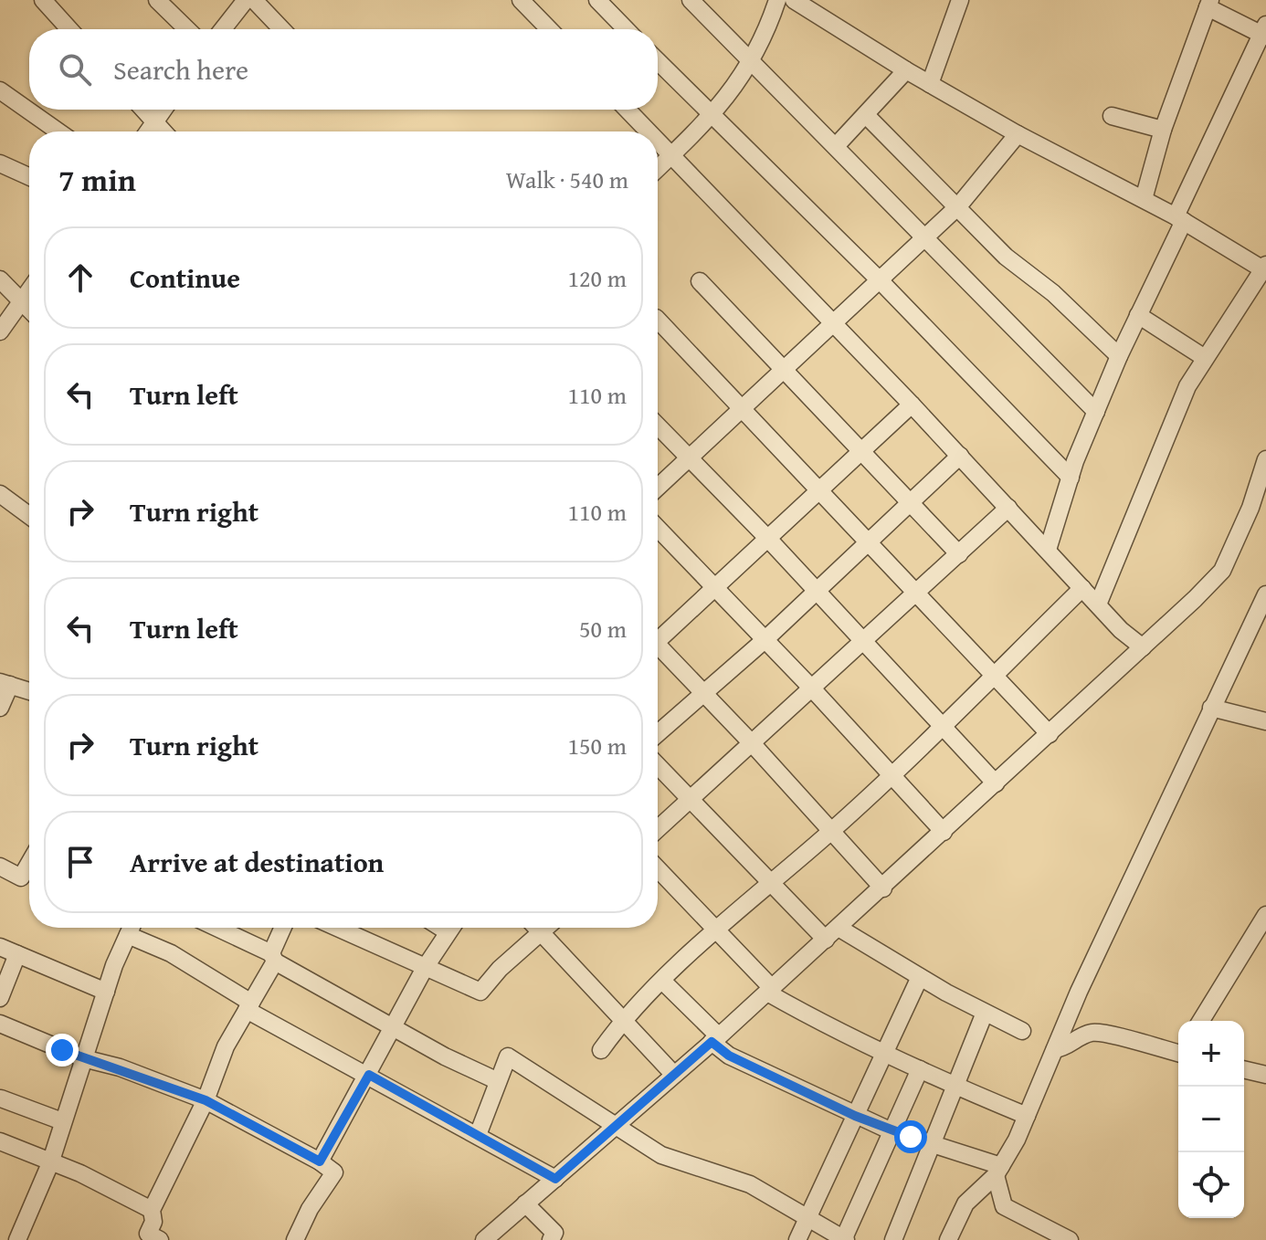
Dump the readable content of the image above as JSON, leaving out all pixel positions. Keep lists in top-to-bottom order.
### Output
{
  "page": {
    "search": "Search here",
    "heading": ["7 min", "Walk · 540 m"],
    "list": [
      ["Continue", "120 m"],
      ["Turn left", "110 m"],
      ["Turn right", "110 m"],
      ["Turn left", "50 m"],
      ["Turn right", "150 m"],
      "Arrive at destination"
    ],
    "map_buttons": ["+", "−"]
  }
}
